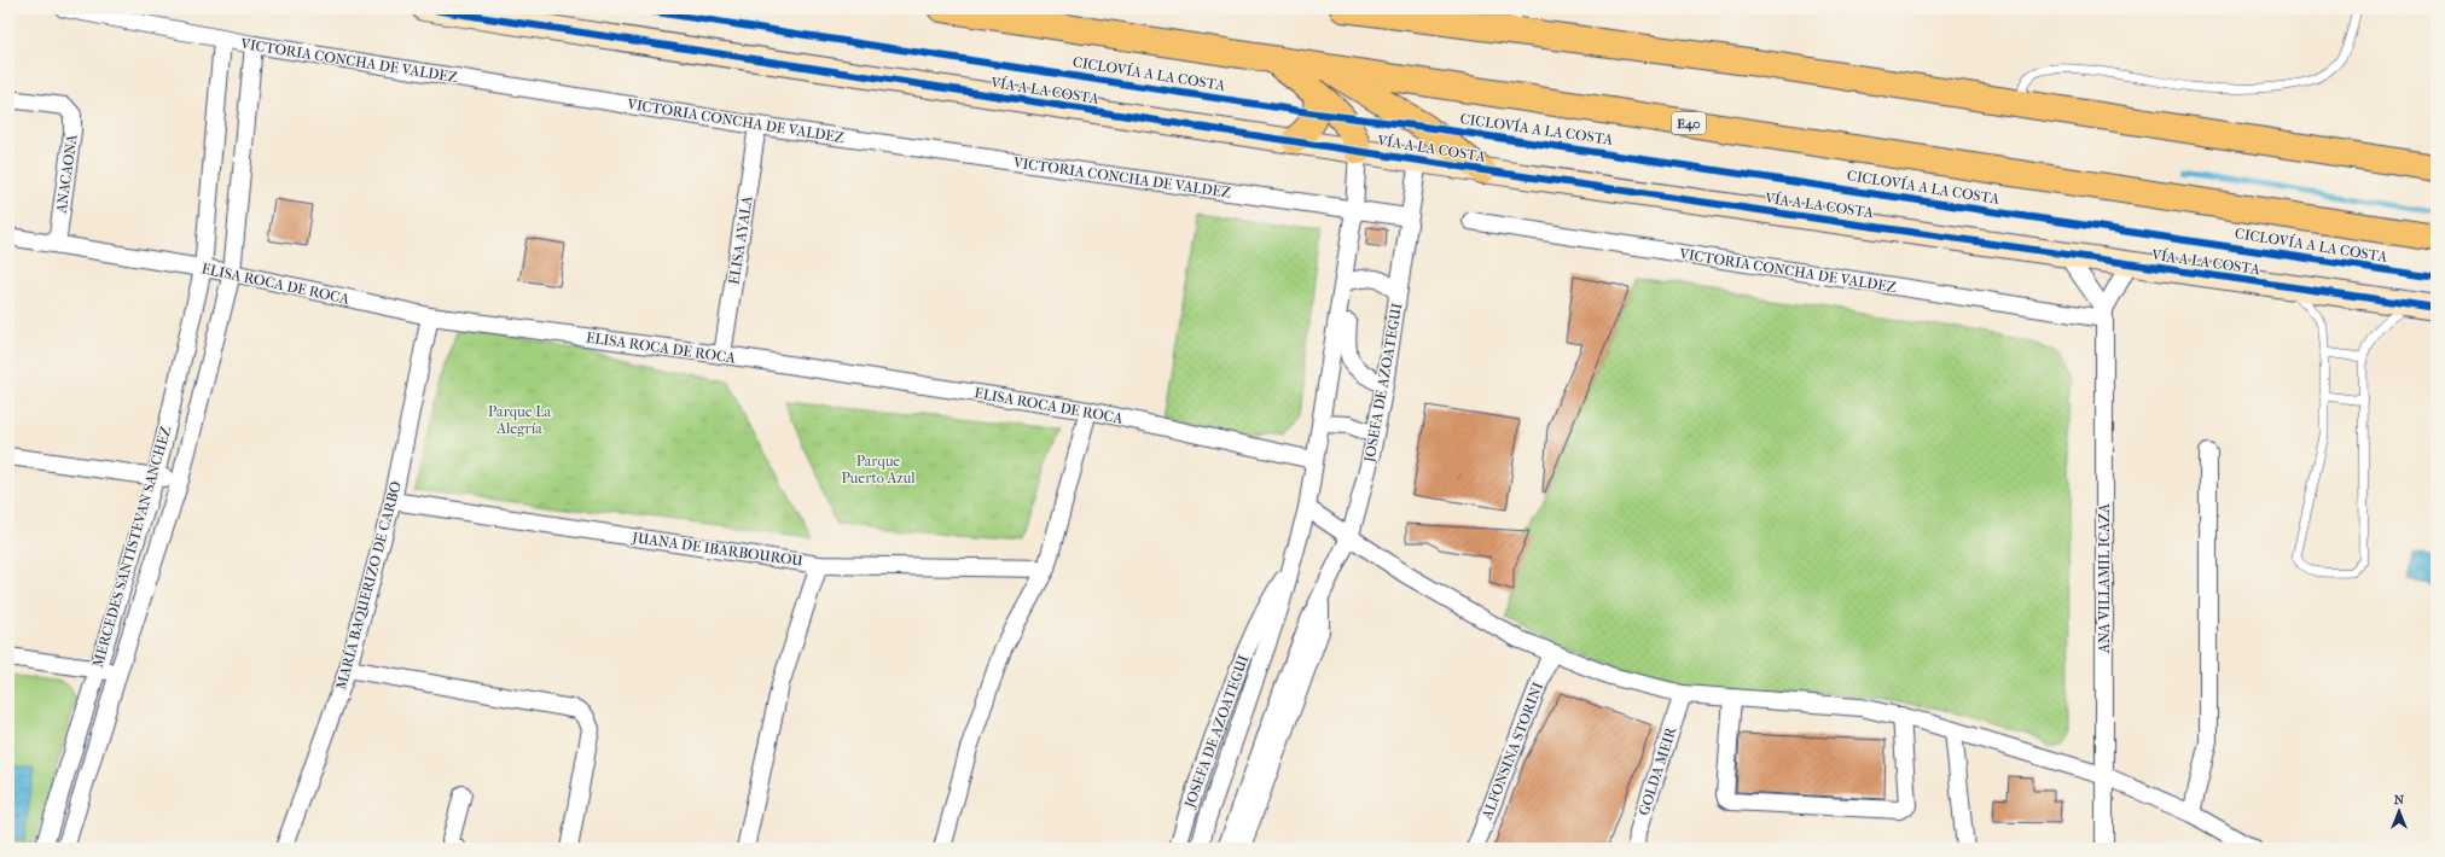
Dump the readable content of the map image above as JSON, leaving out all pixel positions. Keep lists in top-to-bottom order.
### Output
{
  "streets": {
    "highway": ["E40"],
    "street": [
      "VICTORIA CONCHA DE VALDEZ",
      "VÍA A LA COSTA",
      "ANACAONA",
      "ELISA AYALA",
      "ELISA ROCA DE ROCA",
      "JOSEFA DE AZOATEGUI",
      "MERCEDES SANTISTEVAN SANCHEZ",
      "JUANA DE IBARBOUROU",
      "ANA VILLAMIL ICAZA",
      "MARÍA BAQUERIZO DE CARBO",
      "ALFONSINA STORINI",
      "GOLDA MEIR"
    ],
    "cycle path": ["CICLOVÍA A LA COSTA"]
  },
  "crossings": [
    ["VICTORIA CONCHA DE VALDEZ", "ELISA AYALA"],
    ["VICTORIA CONCHA DE VALDEZ", "JOSEFA DE AZOATEGUI"],
    ["VICTORIA CONCHA DE VALDEZ", "MERCEDES SANTISTEVAN SANCHEZ"],
    ["VICTORIA CONCHA DE VALDEZ", "ANA VILLAMIL ICAZA"],
    ["VÍA A LA COSTA", "JOSEFA DE AZOATEGUI"],
    ["VÍA A LA COSTA", "ANA VILLAMIL ICAZA"],
    ["ANACAONA", "ELISA ROCA DE ROCA"],
    ["ELISA AYALA", "ELISA ROCA DE ROCA"],
    ["ELISA ROCA DE ROCA", "JOSEFA DE AZOATEGUI"],
    ["ELISA ROCA DE ROCA", "MERCEDES SANTISTEVAN SANCHEZ"],
    ["ELISA ROCA DE ROCA", "MARÍA BAQUERIZO DE CARBO"],
    ["JUANA DE IBARBOUROU", "MARÍA BAQUERIZO DE CARBO"]
  ],
  "parks": ["Parque La Alegría", "Parque Puerto Azul"],
  "north": "top"
}
